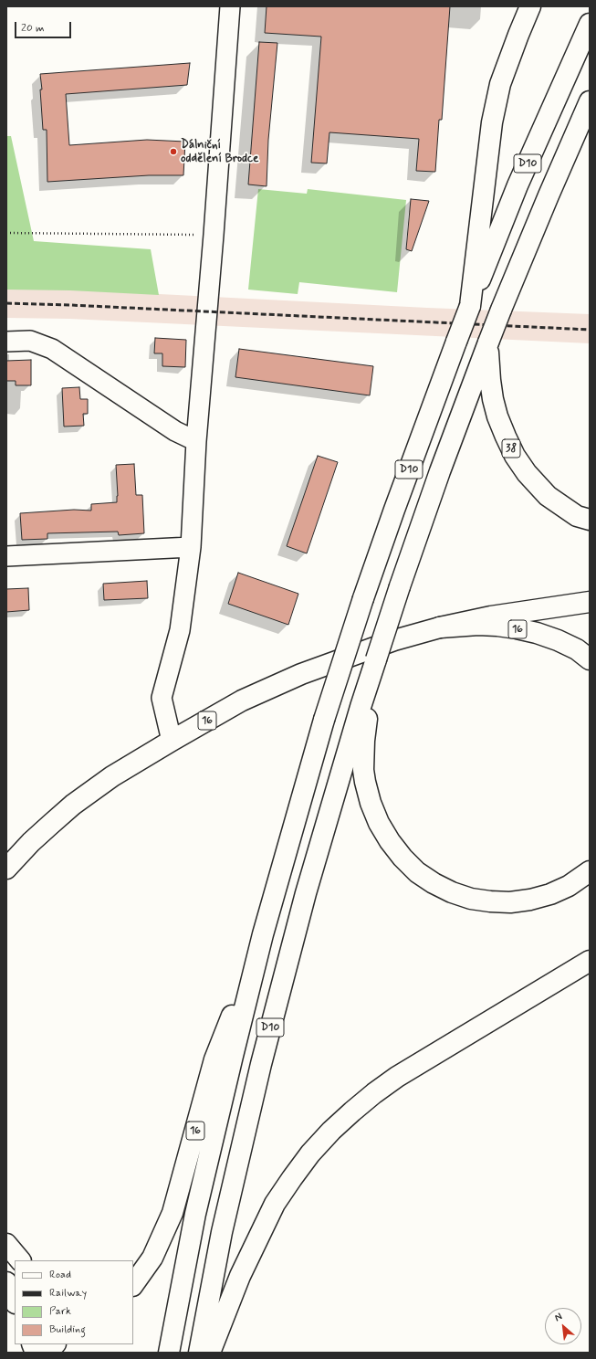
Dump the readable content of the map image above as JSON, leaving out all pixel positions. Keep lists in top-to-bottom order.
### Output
{
  "streets": {
    "main road": ["D10", "38", "16"]
  },
  "crossings": [
    ["D10", "38"],
    ["D10", "16"]
  ],
  "places": ["Dálniční oddělení Brodce"],
  "legend": [
    "Road",
    "Railway",
    "Park",
    "Building"
  ],
  "scale_bar": "20 m",
  "north": "top left"
}
